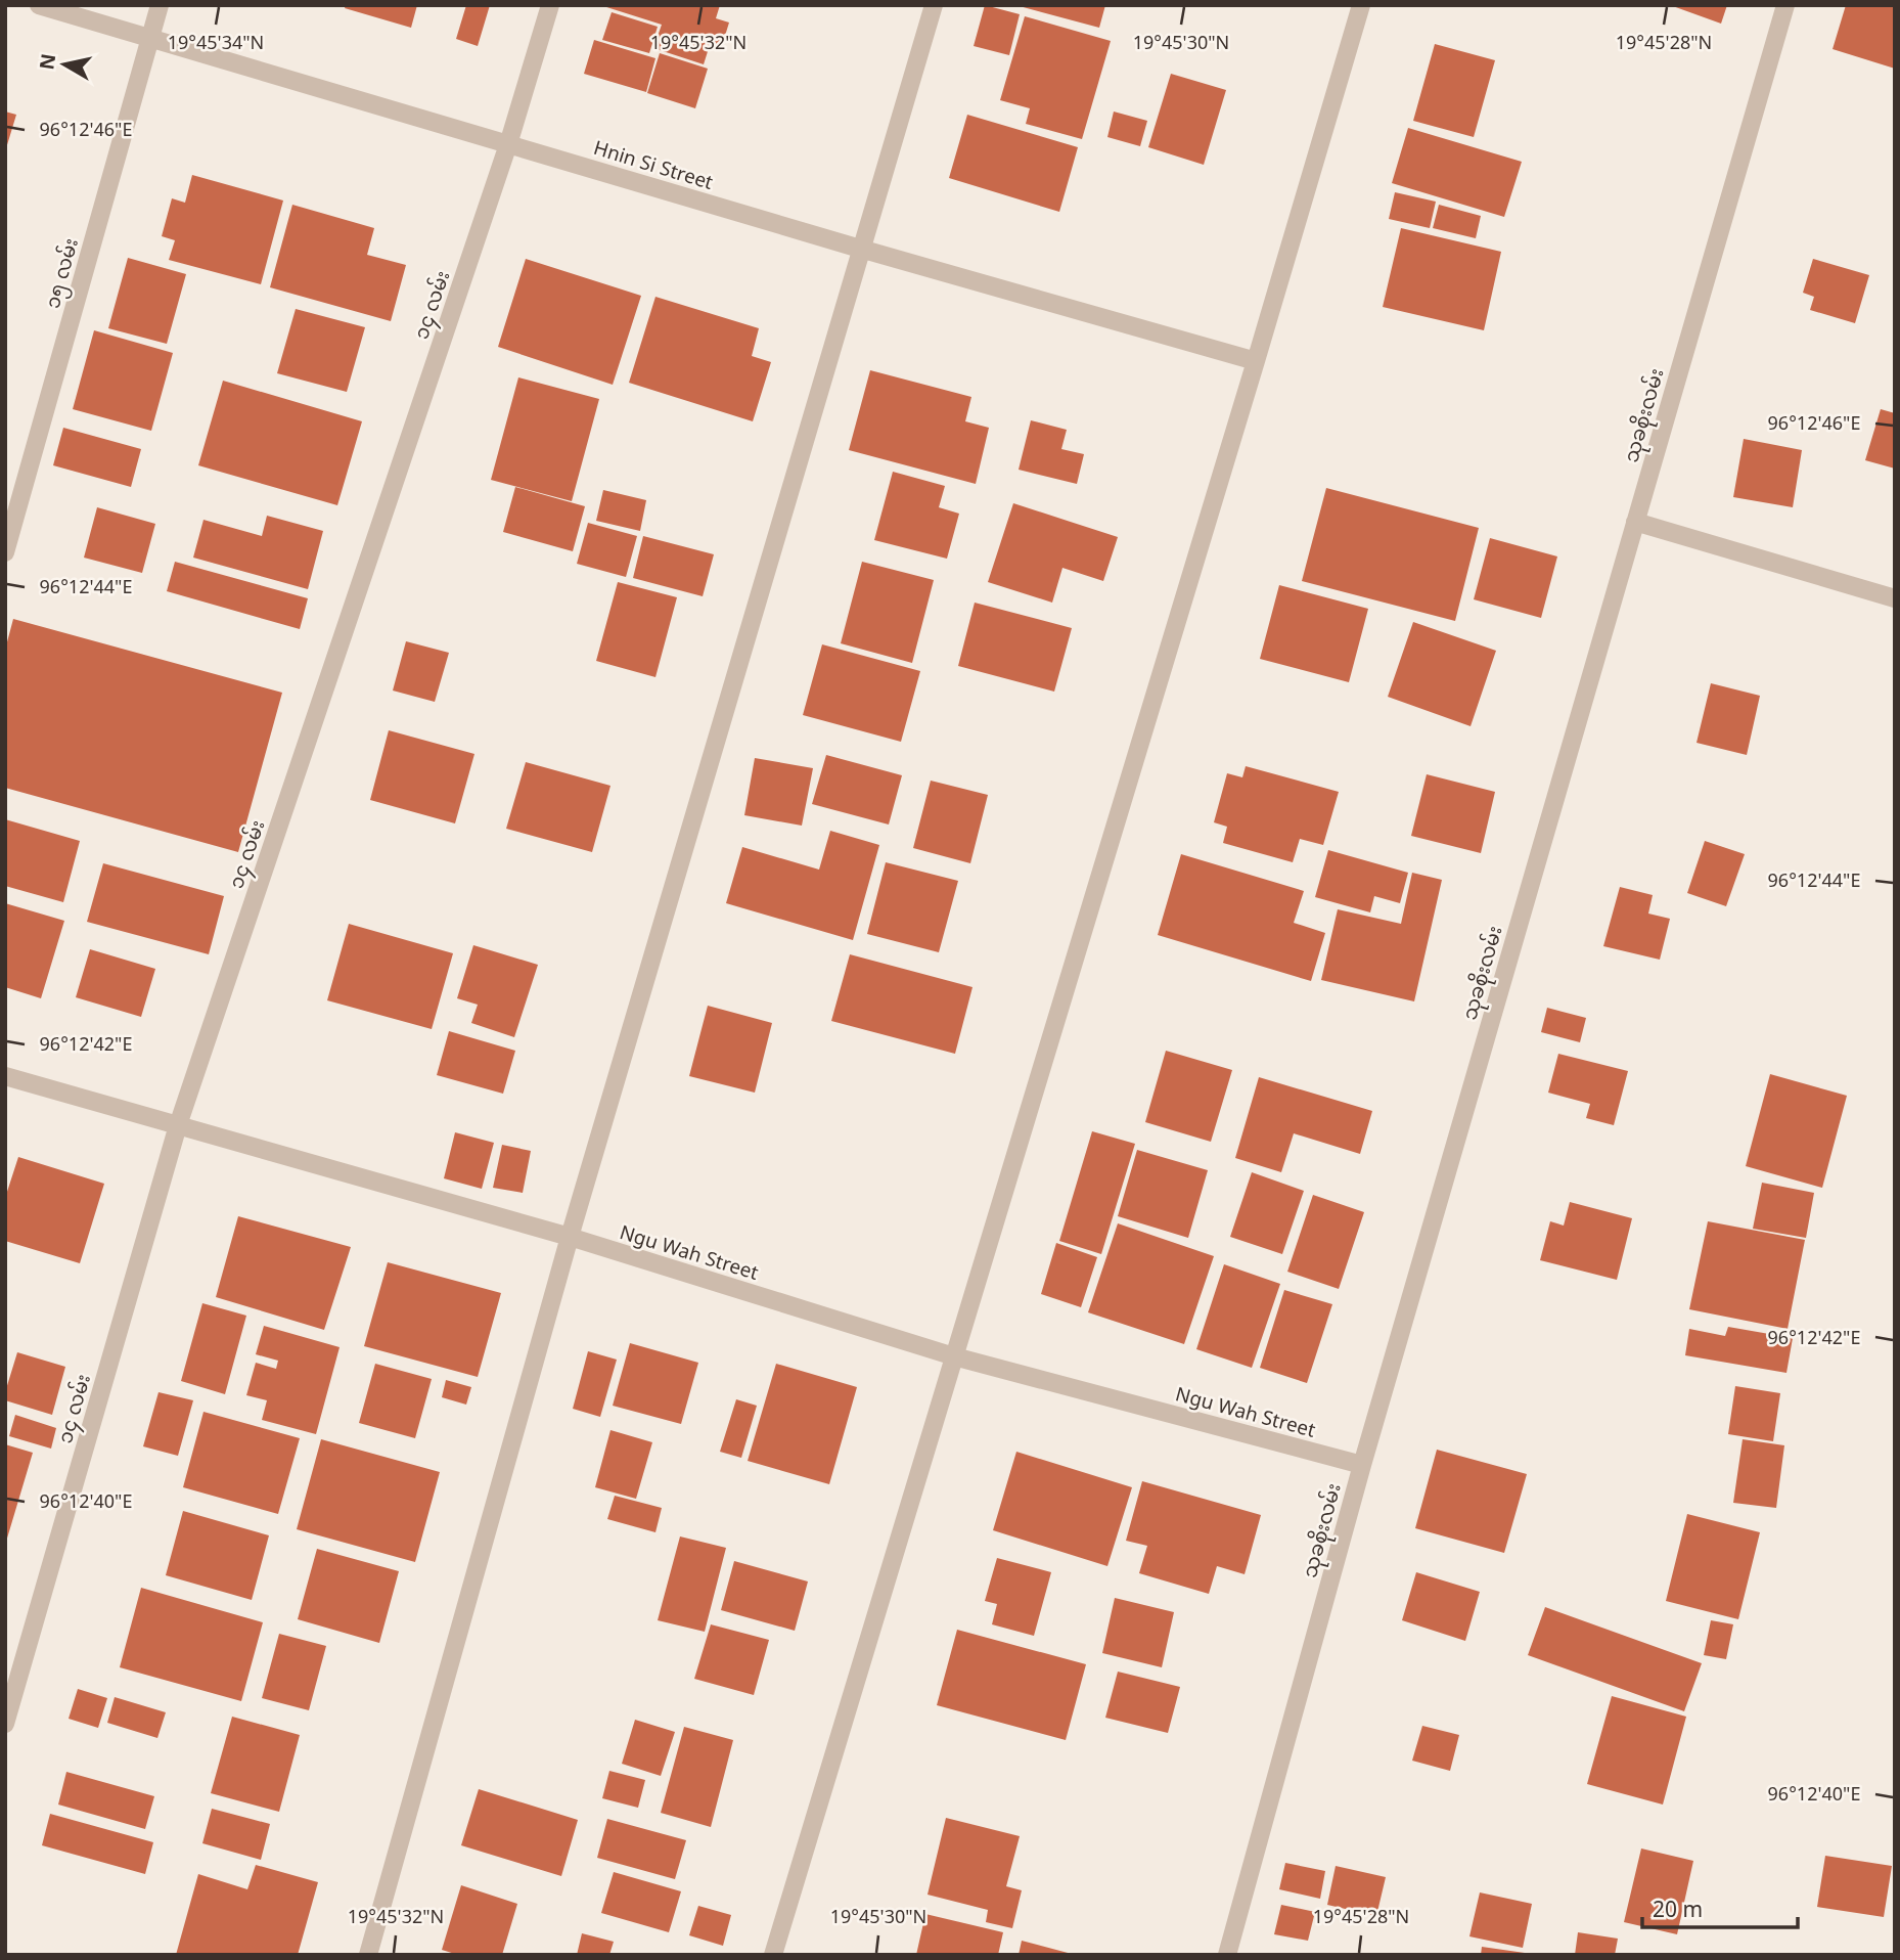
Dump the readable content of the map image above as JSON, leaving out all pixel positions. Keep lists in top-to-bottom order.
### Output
{
  "streets": {
    "street": [
      "Hnin Si Street",
      "၁၅ လမ်း",
      "၁၄ လမ်း",
      "သုခစိုးလမ်း",
      "Ngu Wah Street"
    ]
  },
  "crossings": [
    ["Hnin Si Street", "၁၅ လမ်း"],
    ["Hnin Si Street", "၁၄ လမ်း"],
    ["၁၄ လမ်း", "Ngu Wah Street"],
    ["သုခစိုးလမ်း", "Ngu Wah Street"]
  ],
  "scale_bar": "20 m",
  "north": "left",
  "coordinates": [
    "19°45'34\"N",
    "19°45'32\"N",
    "19°45'30\"N",
    "19°45'28\"N",
    "96°12'46\"E",
    "96°12'44\"E",
    "96°12'42\"E",
    "96°12'40\"E"
  ]
}
